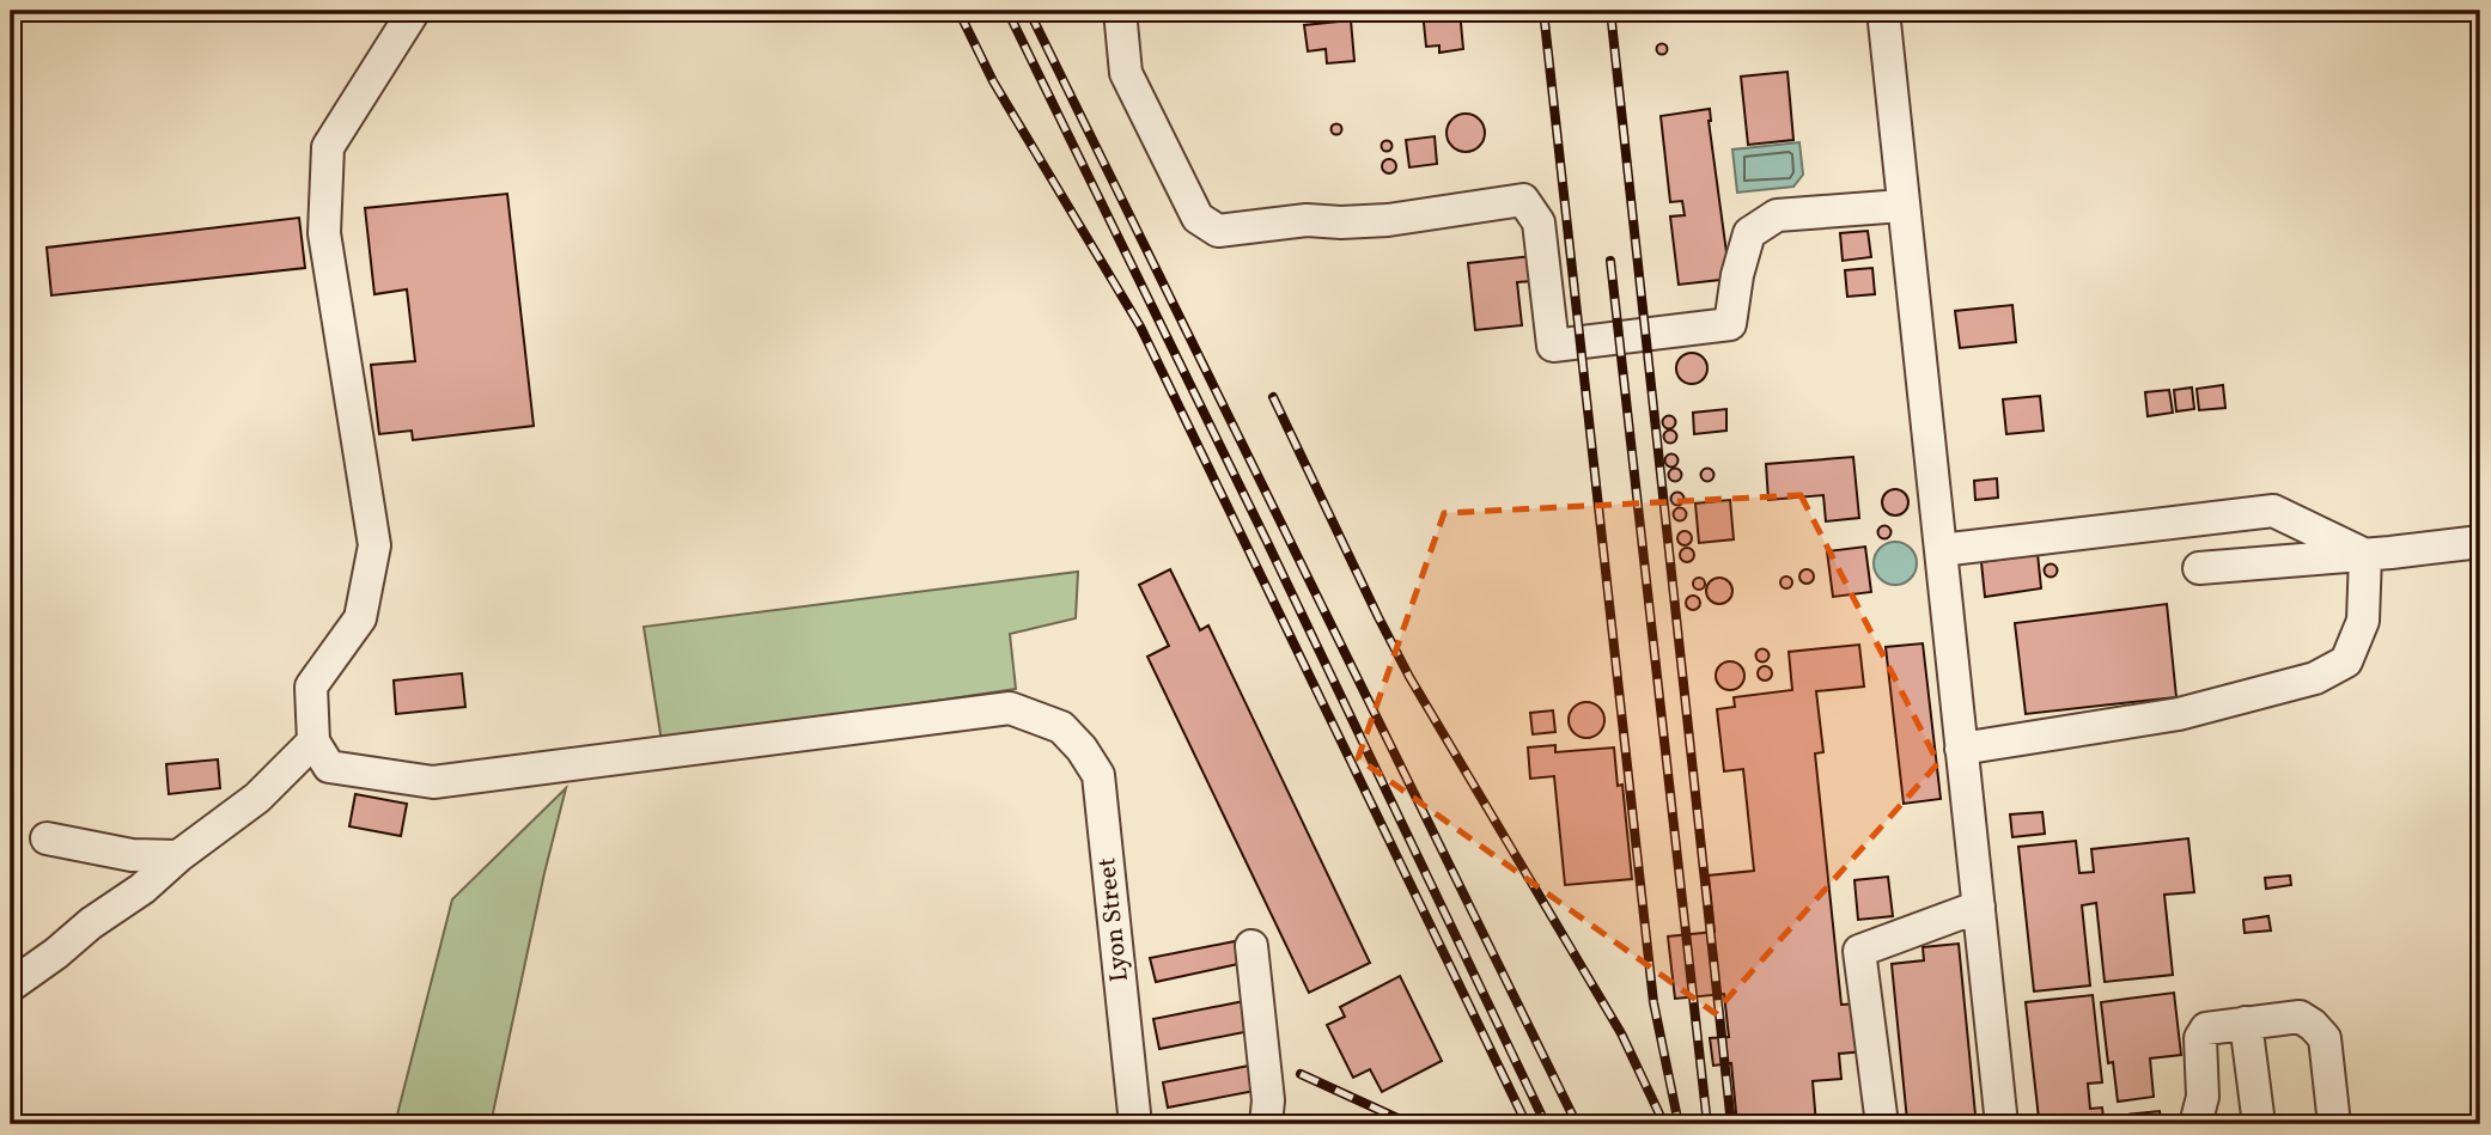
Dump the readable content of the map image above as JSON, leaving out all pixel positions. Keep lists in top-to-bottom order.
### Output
{
  "streets": {
    "street": ["Lyon Street"]
  }
}
